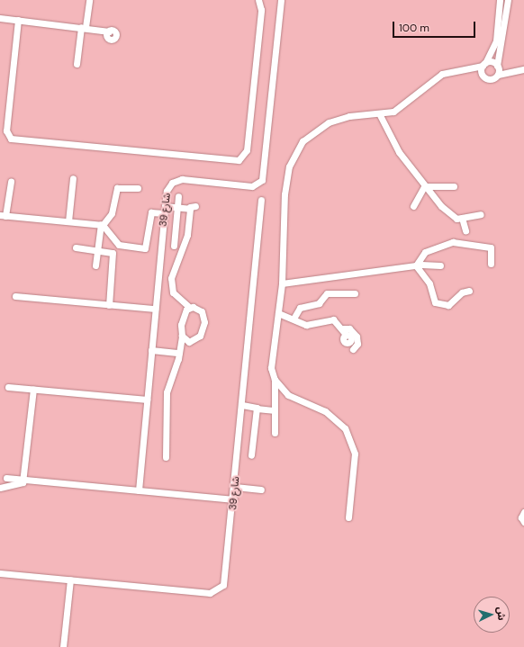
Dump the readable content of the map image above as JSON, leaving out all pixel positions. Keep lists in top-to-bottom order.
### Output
{
  "streets": {
    "street": ["شارع 39"]
  },
  "scale_bar": "100 m",
  "north": "right"
}
